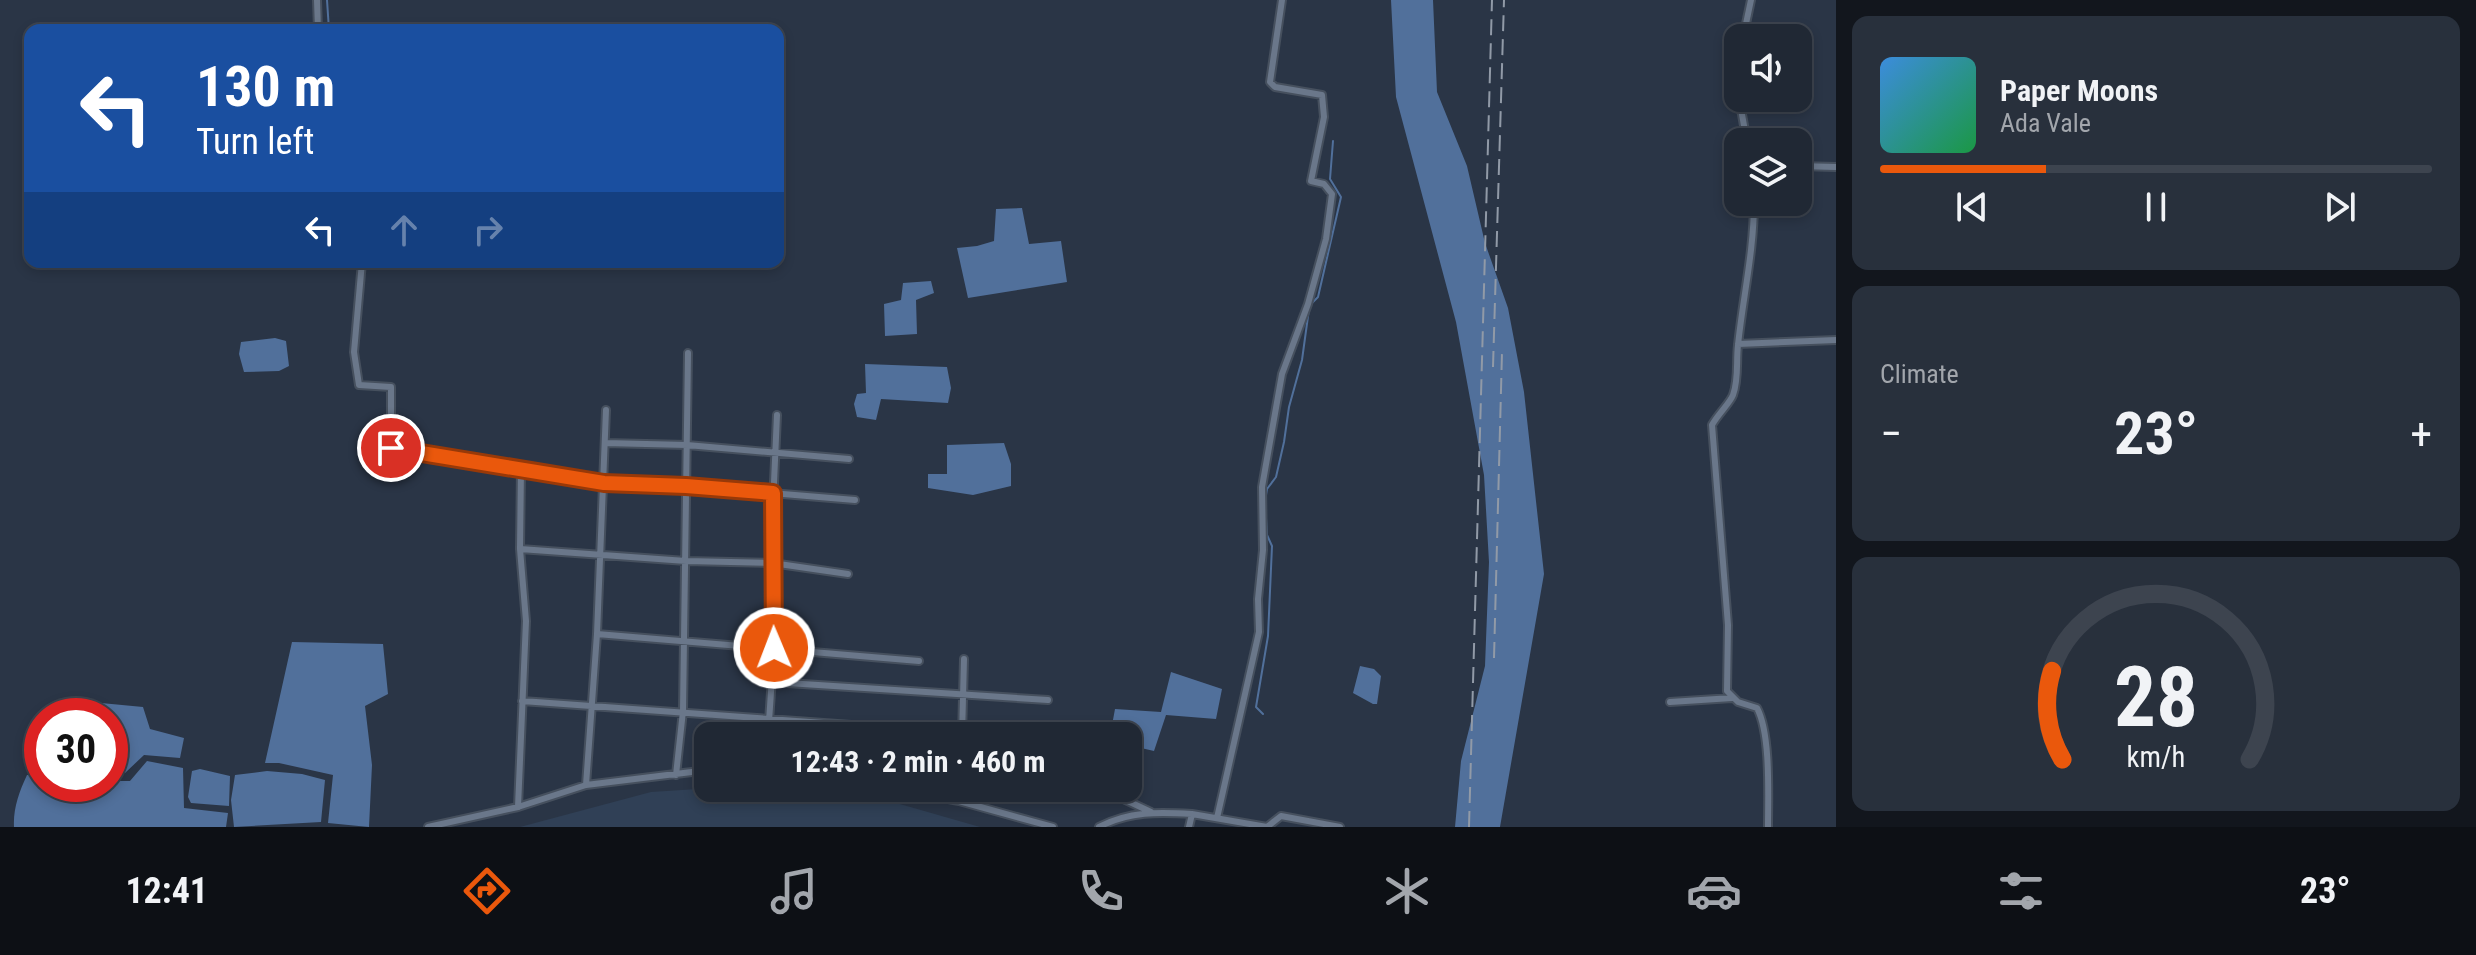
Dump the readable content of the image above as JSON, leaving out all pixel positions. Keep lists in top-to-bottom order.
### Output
{
  "page": {
    "turn": ["130 m", "Turn left"],
    "song": ["Paper Moons", "Ada Vale"],
    "tile": "Climate",
    "heat": ["−", "23°", "+"],
    "limit": "30",
    "trip": "12:43 · 2 min · 460 m",
    "tabs": ["12:41", "23°"],
    "gauge": ["28", "km/h"]
  }
}
